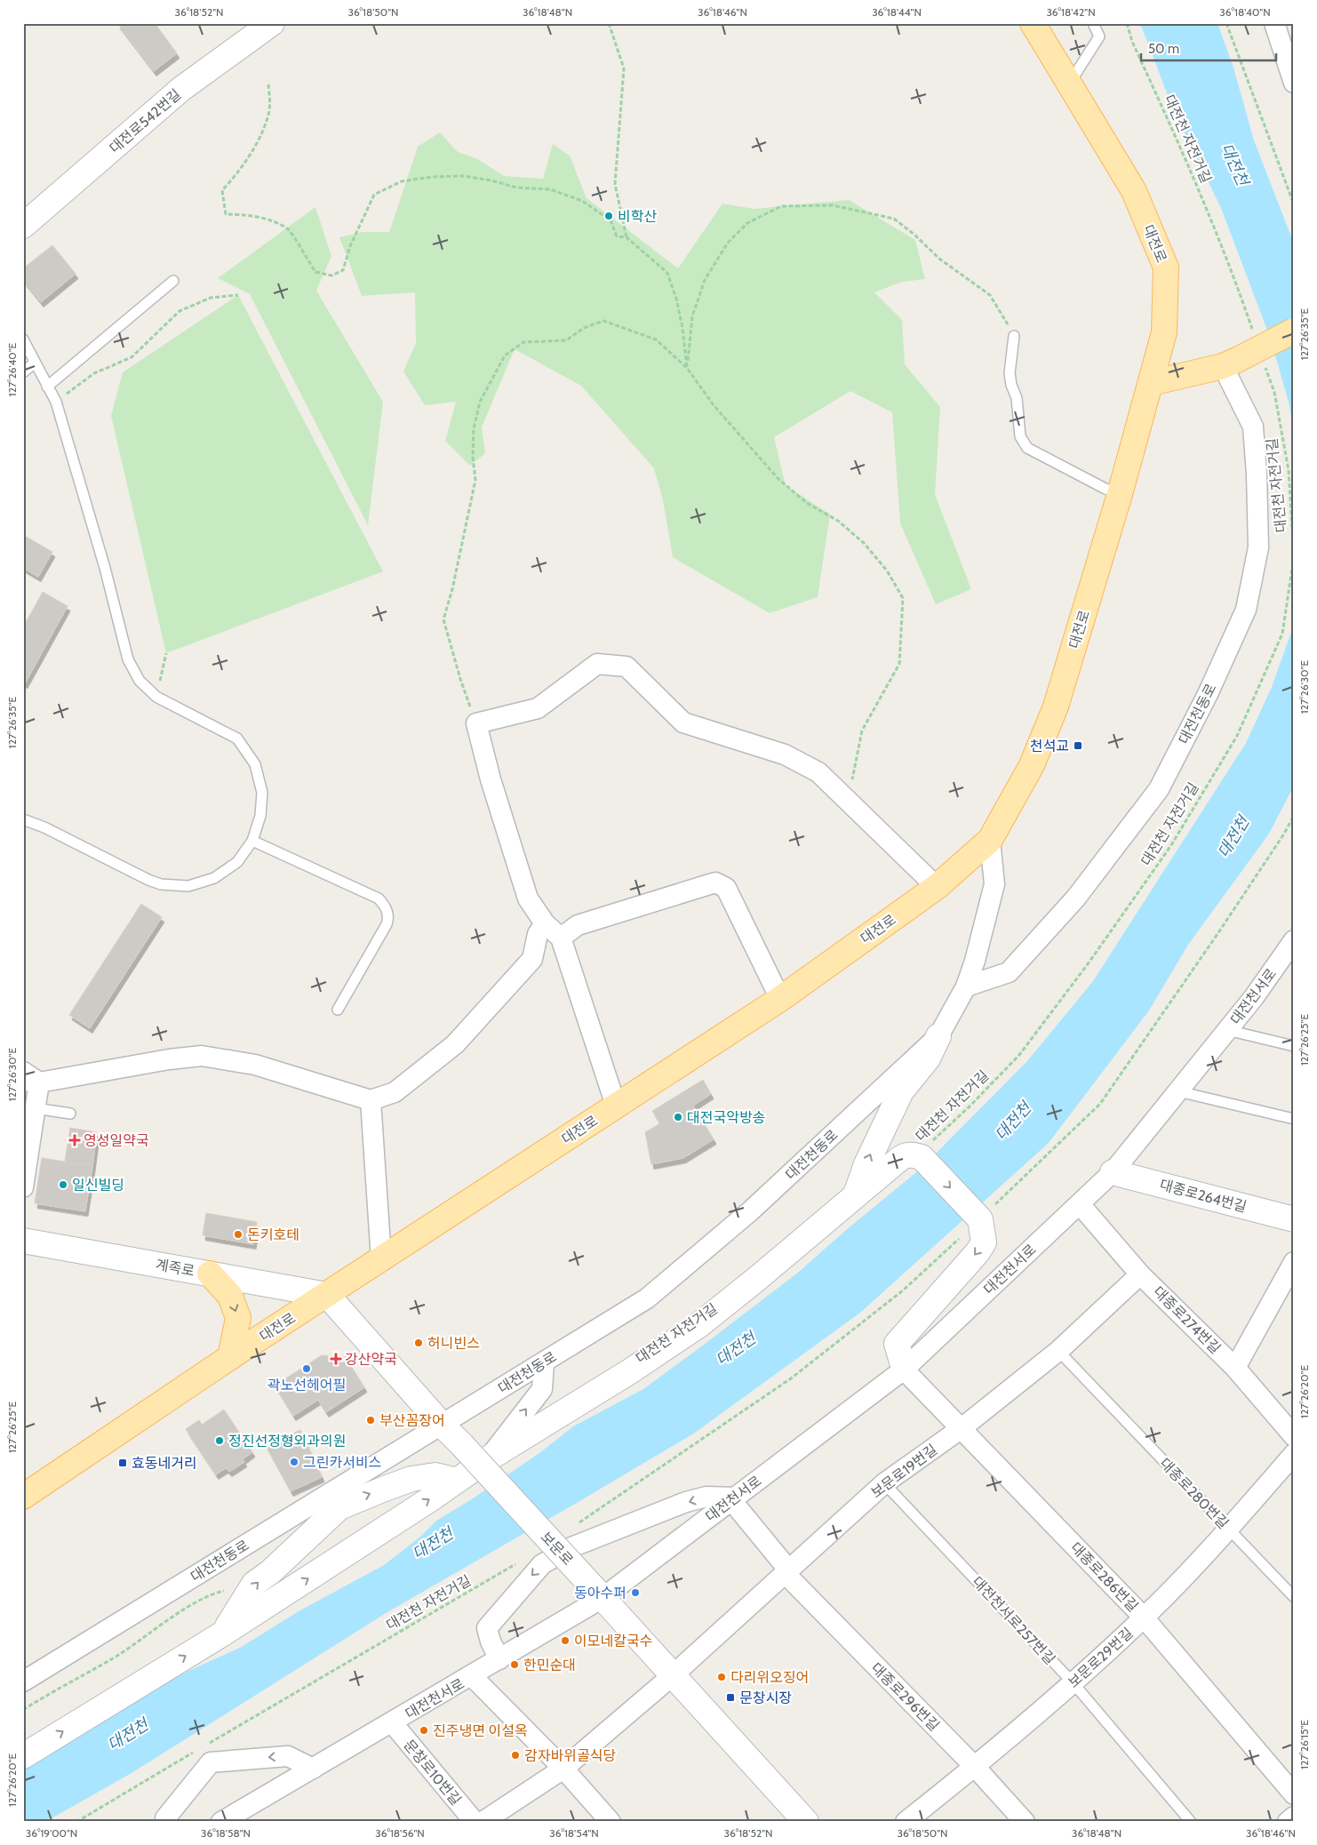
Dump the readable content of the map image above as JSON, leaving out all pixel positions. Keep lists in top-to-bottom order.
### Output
{
  "streets": {
    "main road": [
      "대전로542번길",
      "대전로",
      "대종로264번길",
      "계족로",
      "보문로"
    ],
    "street": [
      "대전천동로",
      "대전천서로",
      "대종로274번길",
      "보문로19번길",
      "대종로286번길",
      "보문로29번길",
      "대종로296번길",
      "문창로10번길"
    ],
    "lane": ["대종로280번길", "대전천서로257번길"],
    "path": ["대전천 자전거길"]
  },
  "crossings": [
    ["대전로", "대전천동로"],
    ["대전로", "계족로"],
    ["대전로", "보문로"],
    ["대전천동로", "보문로"],
    ["대전천서로", "대종로264번길"],
    ["대전천서로", "대종로274번길"],
    ["대전천서로", "보문로"],
    ["대전천서로", "대종로286번길"],
    ["대전천서로", "대종로296번길"],
    ["대전천서로", "문창로10번길"],
    ["계족로", "보문로"],
    ["대종로274번길", "보문로19번길"],
    ["보문로19번길", "대종로280번길"],
    ["보문로19번길", "보문로"],
    ["보문로19번길", "대종로286번길"],
    ["보문로19번길", "대전천서로257번길"],
    ["보문로19번길", "대종로296번길"],
    ["대종로280번길", "보문로29번길"],
    ["대종로286번길", "보문로29번길"],
    ["대전천서로257번길", "보문로29번길"],
    ["보문로29번길", "대종로296번길"]
  ],
  "water": ["대전천"],
  "places": {
    "other": [
      "비학산",
      "대전국악방송",
      "일신빌딩",
      "돈키호테",
      "허니빈스",
      "곽노선헤어필",
      "부산꼼장어",
      "정진선정형외과의원",
      "그린카서비스",
      "동아수퍼",
      "이모네칼국수",
      "한민순대",
      "다리위오징어",
      "진주냉면 이설옥",
      "감자바위골식당"
    ],
    "transit": ["천석교", "효동네거리", "문창시장"],
    "health": ["영성일약국", "강산약국"]
  },
  "scale_bar": "50 m",
  "coordinates": [
    "36°18'52\"N",
    "36°18'50\"N",
    "36°18'48\"N",
    "36°18'46\"N",
    "36°18'44\"N",
    "36°18'42\"N",
    "36°18'40\"N",
    "127°26'35\"E",
    "127°26'40\"E",
    "127°26'30\"E",
    "127°26'25\"E",
    "127°26'20\"E",
    "127°26'15\"E",
    "36°19'00\"N",
    "36°18'58\"N",
    "36°18'56\"N",
    "36°18'54\"N"
  ]
}
